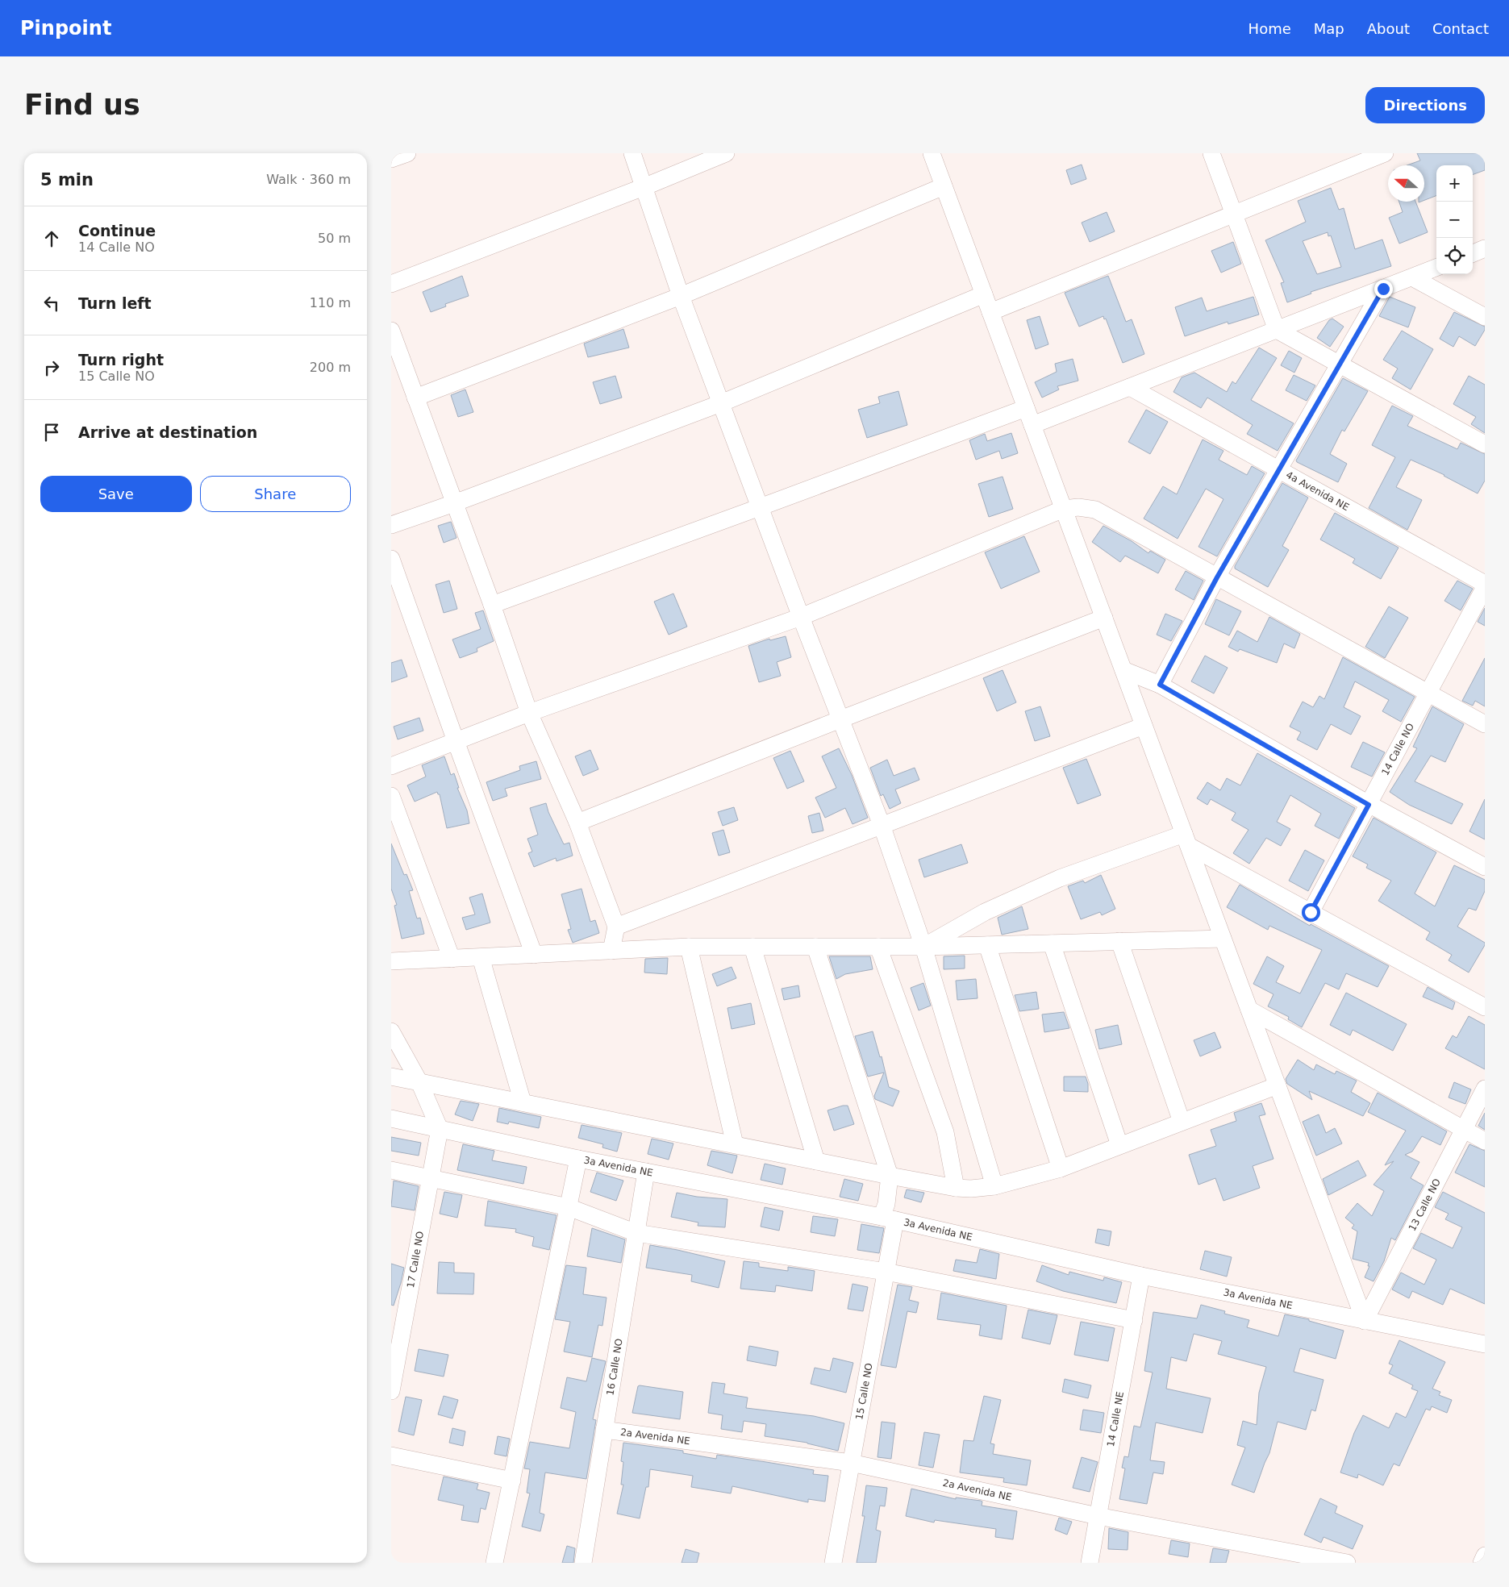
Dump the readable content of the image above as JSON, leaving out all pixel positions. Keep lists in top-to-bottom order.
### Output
{
  "streets": {
    "street": [
      "4a Avenida NE",
      "14 Calle NO",
      "3a Avenida NE",
      "13 Calle NO",
      "17 Calle NO",
      "16 Calle NO",
      "15 Calle NO",
      "14 Calle NE",
      "2a Avenida NE"
    ]
  },
  "crossings": [
    ["3a Avenida NE", "13 Calle NO"],
    ["3a Avenida NE", "17 Calle NO"],
    ["3a Avenida NE", "16 Calle NO"],
    ["3a Avenida NE", "15 Calle NO"],
    ["3a Avenida NE", "14 Calle NE"],
    ["16 Calle NO", "2a Avenida NE"],
    ["15 Calle NO", "2a Avenida NE"],
    ["14 Calle NE", "2a Avenida NE"]
  ],
  "north": "left",
  "page": {
    "header": "Pinpoint",
    "nav": [
      "Home",
      "Map",
      "About",
      "Contact"
    ],
    "buttons": [
      "Directions",
      ["Save", "Share"]
    ],
    "title": "Find us",
    "heading": ["5 min", "Walk · 360 m"],
    "map_buttons": ["+", "−"],
    "list": [
      ["Continue", "14 Calle NO", "50 m"],
      ["Turn left", "110 m"],
      ["Turn right", "15 Calle NO", "200 m"],
      "Arrive at destination"
    ]
  }
}
